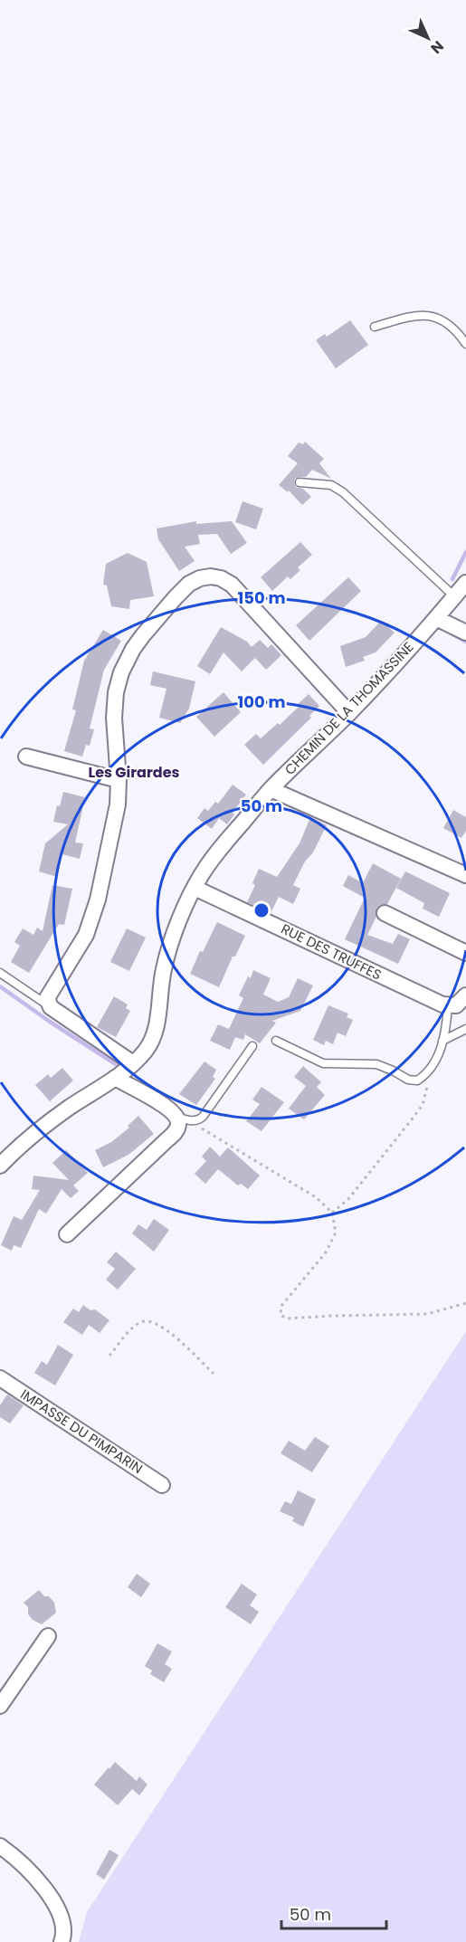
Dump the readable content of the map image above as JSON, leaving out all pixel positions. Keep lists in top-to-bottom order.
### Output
{
  "streets": {
    "street": ["CHEMIN DE LA THOMASSINE", "RUE DES TRUFFES", "IMPASSE DU PIMPARIN"]
  },
  "crossings": [
    ["CHEMIN DE LA THOMASSINE", "RUE DES TRUFFES"]
  ],
  "districts": ["Les Girardes"],
  "scale_bar": "50 m",
  "north": "bottom right",
  "rings": ["150 m", "100 m", "50 m"]
}
